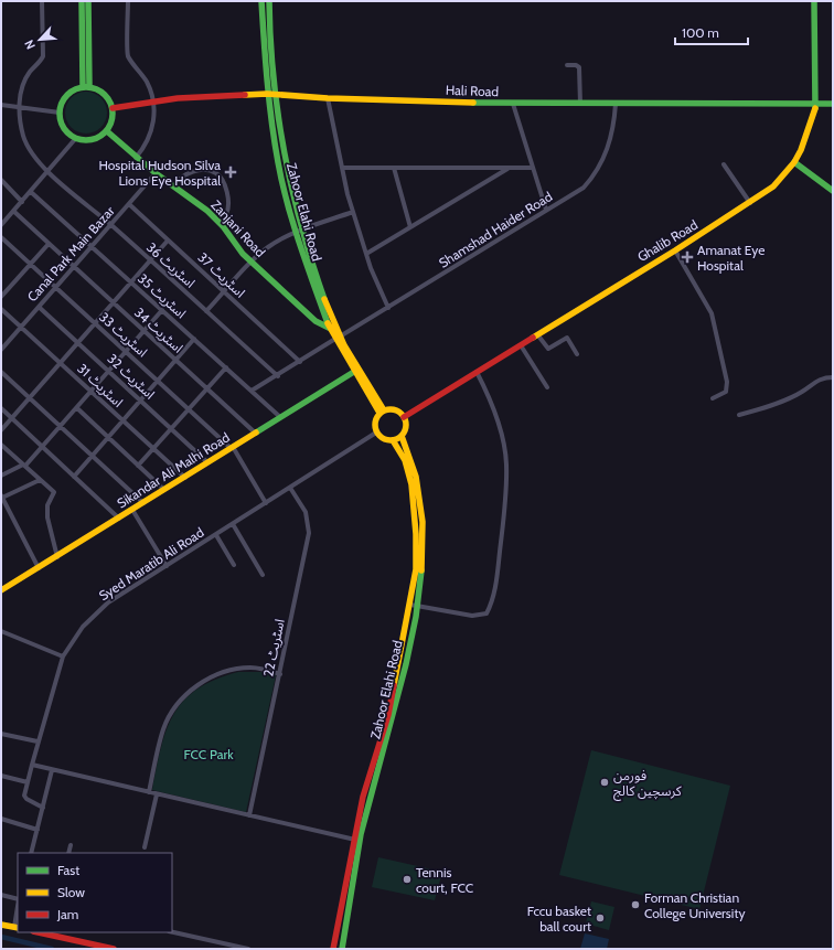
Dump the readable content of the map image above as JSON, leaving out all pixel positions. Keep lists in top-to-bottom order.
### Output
{
  "streets": {
    "main road": [
      "Hali Road",
      "Zahoor Elahi Road",
      "Zanjani Road",
      "Ghalib Road",
      "Sikandar Ali Malhi Road"
    ],
    "street": [
      "Shamshad Haider Road",
      "Canal Park Main Bazar",
      "اسٹریٹ 36",
      "اسٹریٹ 37",
      "اسٹریٹ 35",
      "اسٹریٹ 34",
      "اسٹریٹ 33",
      "اسٹریٹ 32",
      "اسٹریٹ 31",
      "Syed Maratib Ali Road",
      "اسٹریٹ 22"
    ]
  },
  "crossings": [
    ["Hali Road", "Zahoor Elahi Road"],
    ["Hali Road", "Zanjani Road"],
    ["Hali Road", "Shamshad Haider Road"],
    ["Hali Road", "Ghalib Road"],
    ["Zahoor Elahi Road", "Zanjani Road"],
    ["Zahoor Elahi Road", "Shamshad Haider Road"],
    ["Zahoor Elahi Road", "Ghalib Road"],
    ["Zahoor Elahi Road", "Sikandar Ali Malhi Road"],
    ["Zahoor Elahi Road", "Syed Maratib Ali Road"],
    ["Zanjani Road", "Canal Park Main Bazar"],
    ["Shamshad Haider Road", "اسٹریٹ 36"],
    ["Shamshad Haider Road", "اسٹریٹ 37"],
    ["Shamshad Haider Road", "اسٹریٹ 35"],
    ["Ghalib Road", "Syed Maratib Ali Road"],
    ["Canal Park Main Bazar", "اسٹریٹ 36"],
    ["Canal Park Main Bazar", "اسٹریٹ 37"],
    ["Canal Park Main Bazar", "اسٹریٹ 35"],
    ["Canal Park Main Bazar", "اسٹریٹ 34"],
    ["Canal Park Main Bazar", "اسٹریٹ 33"],
    ["Canal Park Main Bazar", "اسٹریٹ 32"],
    ["Canal Park Main Bazar", "اسٹریٹ 31"],
    ["اسٹریٹ 35", "Sikandar Ali Malhi Road"],
    ["اسٹریٹ 34", "Sikandar Ali Malhi Road"],
    ["اسٹریٹ 33", "Sikandar Ali Malhi Road"],
    ["اسٹریٹ 33", "Syed Maratib Ali Road"],
    ["اسٹریٹ 32", "Sikandar Ali Malhi Road"],
    ["اسٹریٹ 31", "Sikandar Ali Malhi Road"],
    ["Syed Maratib Ali Road", "اسٹریٹ 22"]
  ],
  "parks": ["FCC Park"],
  "places": {
    "health": ["Hospital Hudson Silva Lions Eye Hospital", "Amanat Eye Hospital"],
    "other": [
      "فورمن کرسچین کالج",
      "Tennis court, FCC",
      "Forman Christian College University",
      "Fccu basket ball court"
    ]
  },
  "legend": ["Fast", "Slow", "Jam"],
  "scale_bar": "100 m",
  "north": "bottom left"
}
